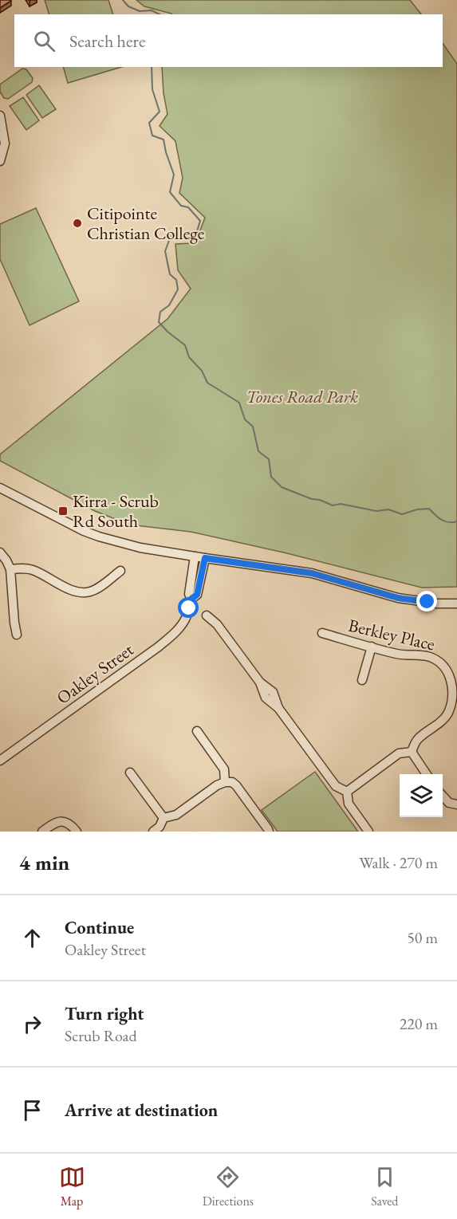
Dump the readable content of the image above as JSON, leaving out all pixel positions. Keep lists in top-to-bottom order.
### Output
{
  "streets": {
    "street": ["Berkley Place", "Oakley Street"]
  },
  "parks": ["Tones Road Park"],
  "places": {
    "other": ["Citipointe Christian College"],
    "transit": ["Kirra - Scrub Rd South"]
  },
  "page": {
    "search": "Search here",
    "heading": ["4 min", "Walk · 270 m"],
    "list": [
      ["Continue", "Oakley Street", "50 m"],
      ["Turn right", "Scrub Road", "220 m"],
      "Arrive at destination"
    ],
    "nav": ["Map", "Directions", "Saved"]
  }
}
